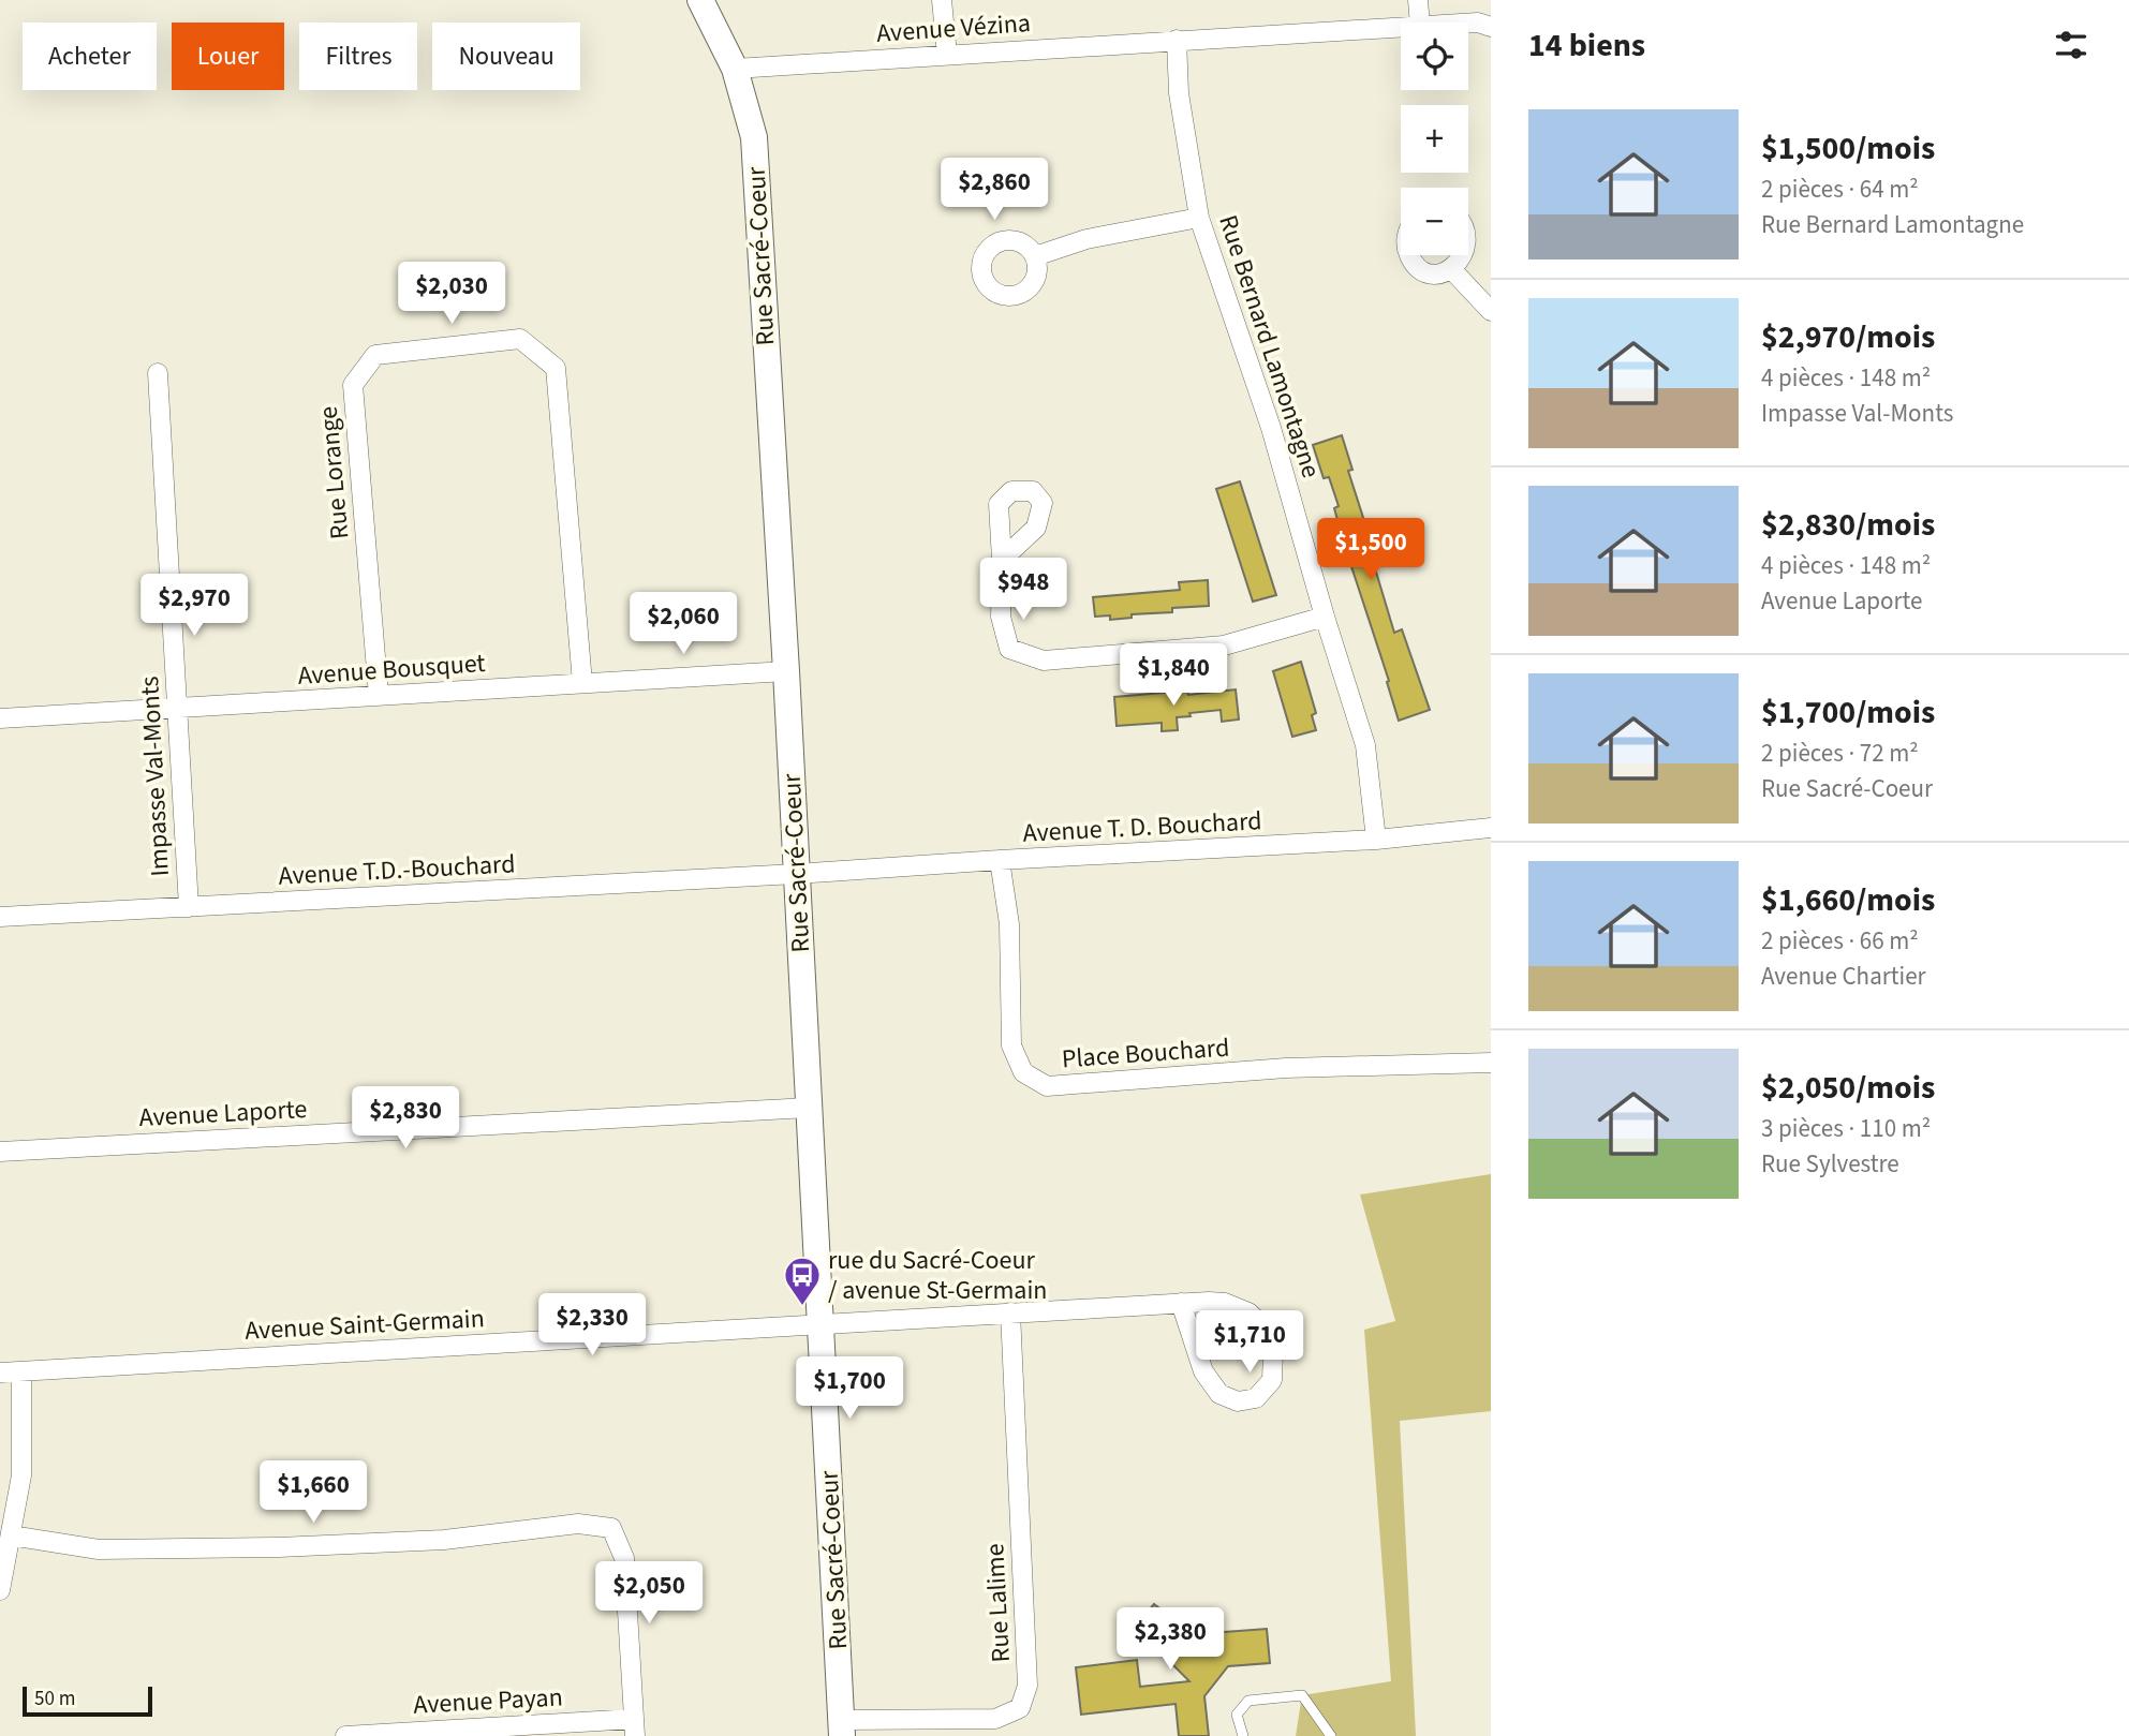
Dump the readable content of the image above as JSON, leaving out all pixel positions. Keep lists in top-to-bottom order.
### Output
{
  "streets": {
    "street": [
      "Avenue Vézina",
      "Rue Sacré-Coeur",
      "Rue Bernard Lamontagne",
      "Rue Lorange",
      "Avenue Bousquet",
      "Impasse Val-Monts",
      "Avenue T. D. Bouchard",
      "Avenue T.D.-Bouchard",
      "Place Bouchard",
      "Avenue Laporte",
      "Avenue Saint-Germain",
      "Rue Lalime",
      "Avenue Payan"
    ]
  },
  "crossings": [
    ["Avenue Vézina", "Rue Sacré-Coeur"],
    ["Avenue Vézina", "Rue Bernard Lamontagne"],
    ["Rue Sacré-Coeur", "Avenue Bousquet"],
    ["Rue Sacré-Coeur", "Avenue T. D. Bouchard"],
    ["Rue Sacré-Coeur", "Avenue T.D.-Bouchard"],
    ["Rue Sacré-Coeur", "Avenue Laporte"],
    ["Rue Sacré-Coeur", "Avenue Saint-Germain"],
    ["Rue Sacré-Coeur", "Rue Lalime"],
    ["Rue Bernard Lamontagne", "Avenue T. D. Bouchard"],
    ["Rue Lorange", "Avenue Bousquet"],
    ["Avenue Bousquet", "Impasse Val-Monts"],
    ["Impasse Val-Monts", "Avenue T.D.-Bouchard"],
    ["Avenue T. D. Bouchard", "Avenue T.D.-Bouchard"],
    ["Avenue T. D. Bouchard", "Place Bouchard"],
    ["Avenue Saint-Germain", "Rue Lalime"]
  ],
  "places": {
    "bus stop": ["rue du Sacré-Coeur / avenue St-Germain"]
  },
  "scale_bar": "50 m",
  "page": {
    "heading": "14 biens",
    "map_buttons": ["+", "−"],
    "chip": [
      "Acheter",
      "Louer",
      "Filtres",
      "Nouveau"
    ],
    "list": [
      {
        "name": "$1,500/mois",
        "note": "2 pièces · 64 m² · Rue Bernard Lamontagne"
      },
      {
        "name": "$2,970/mois",
        "note": "4 pièces · 148 m² · Impasse Val-Monts"
      },
      {
        "name": "$2,830/mois",
        "note": "4 pièces · 148 m² · Avenue Laporte"
      },
      {
        "name": "$1,700/mois",
        "note": "2 pièces · 72 m² · Rue Sacré-Coeur"
      },
      {
        "name": "$1,660/mois",
        "note": "2 pièces · 66 m² · Avenue Chartier"
      },
      {
        "name": "$2,050/mois",
        "note": "3 pièces · 110 m² · Rue Sylvestre"
      }
    ],
    "price": [
      "$2,860",
      "$2,030",
      "$1,500",
      "$948",
      "$2,970",
      "$2,060",
      "$1,840",
      "$2,830",
      "$2,330",
      "$1,710",
      "$1,700",
      "$1,660",
      "$2,050",
      "$2,380"
    ],
    "scale": "50 m"
  }
}
